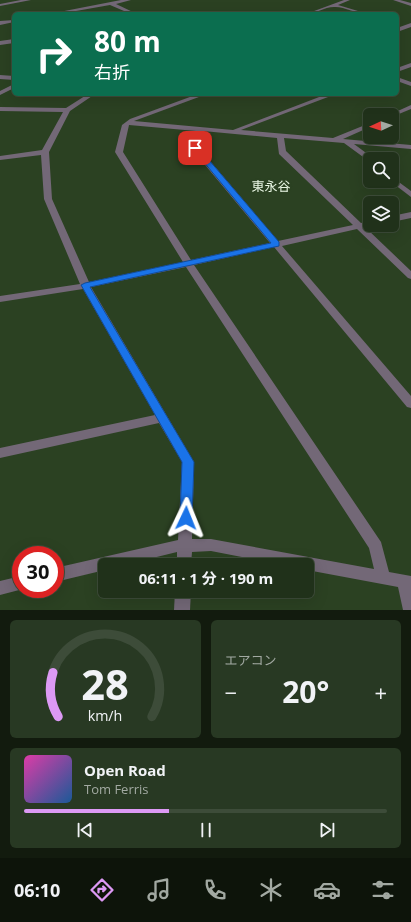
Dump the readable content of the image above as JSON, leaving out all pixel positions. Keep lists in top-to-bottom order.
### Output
{
  "districts": ["東永谷"],
  "north": "left",
  "page": {
    "turn": ["80 m", "右折"],
    "limit": "30",
    "trip": "06:11 · 1 分 · 190 m",
    "tile": "エアコン",
    "heat": ["−", "20°", "+"],
    "song": ["Open Road", "Tom Ferris"],
    "tabs": "06:10",
    "gauge": ["28", "km/h"]
  }
}
